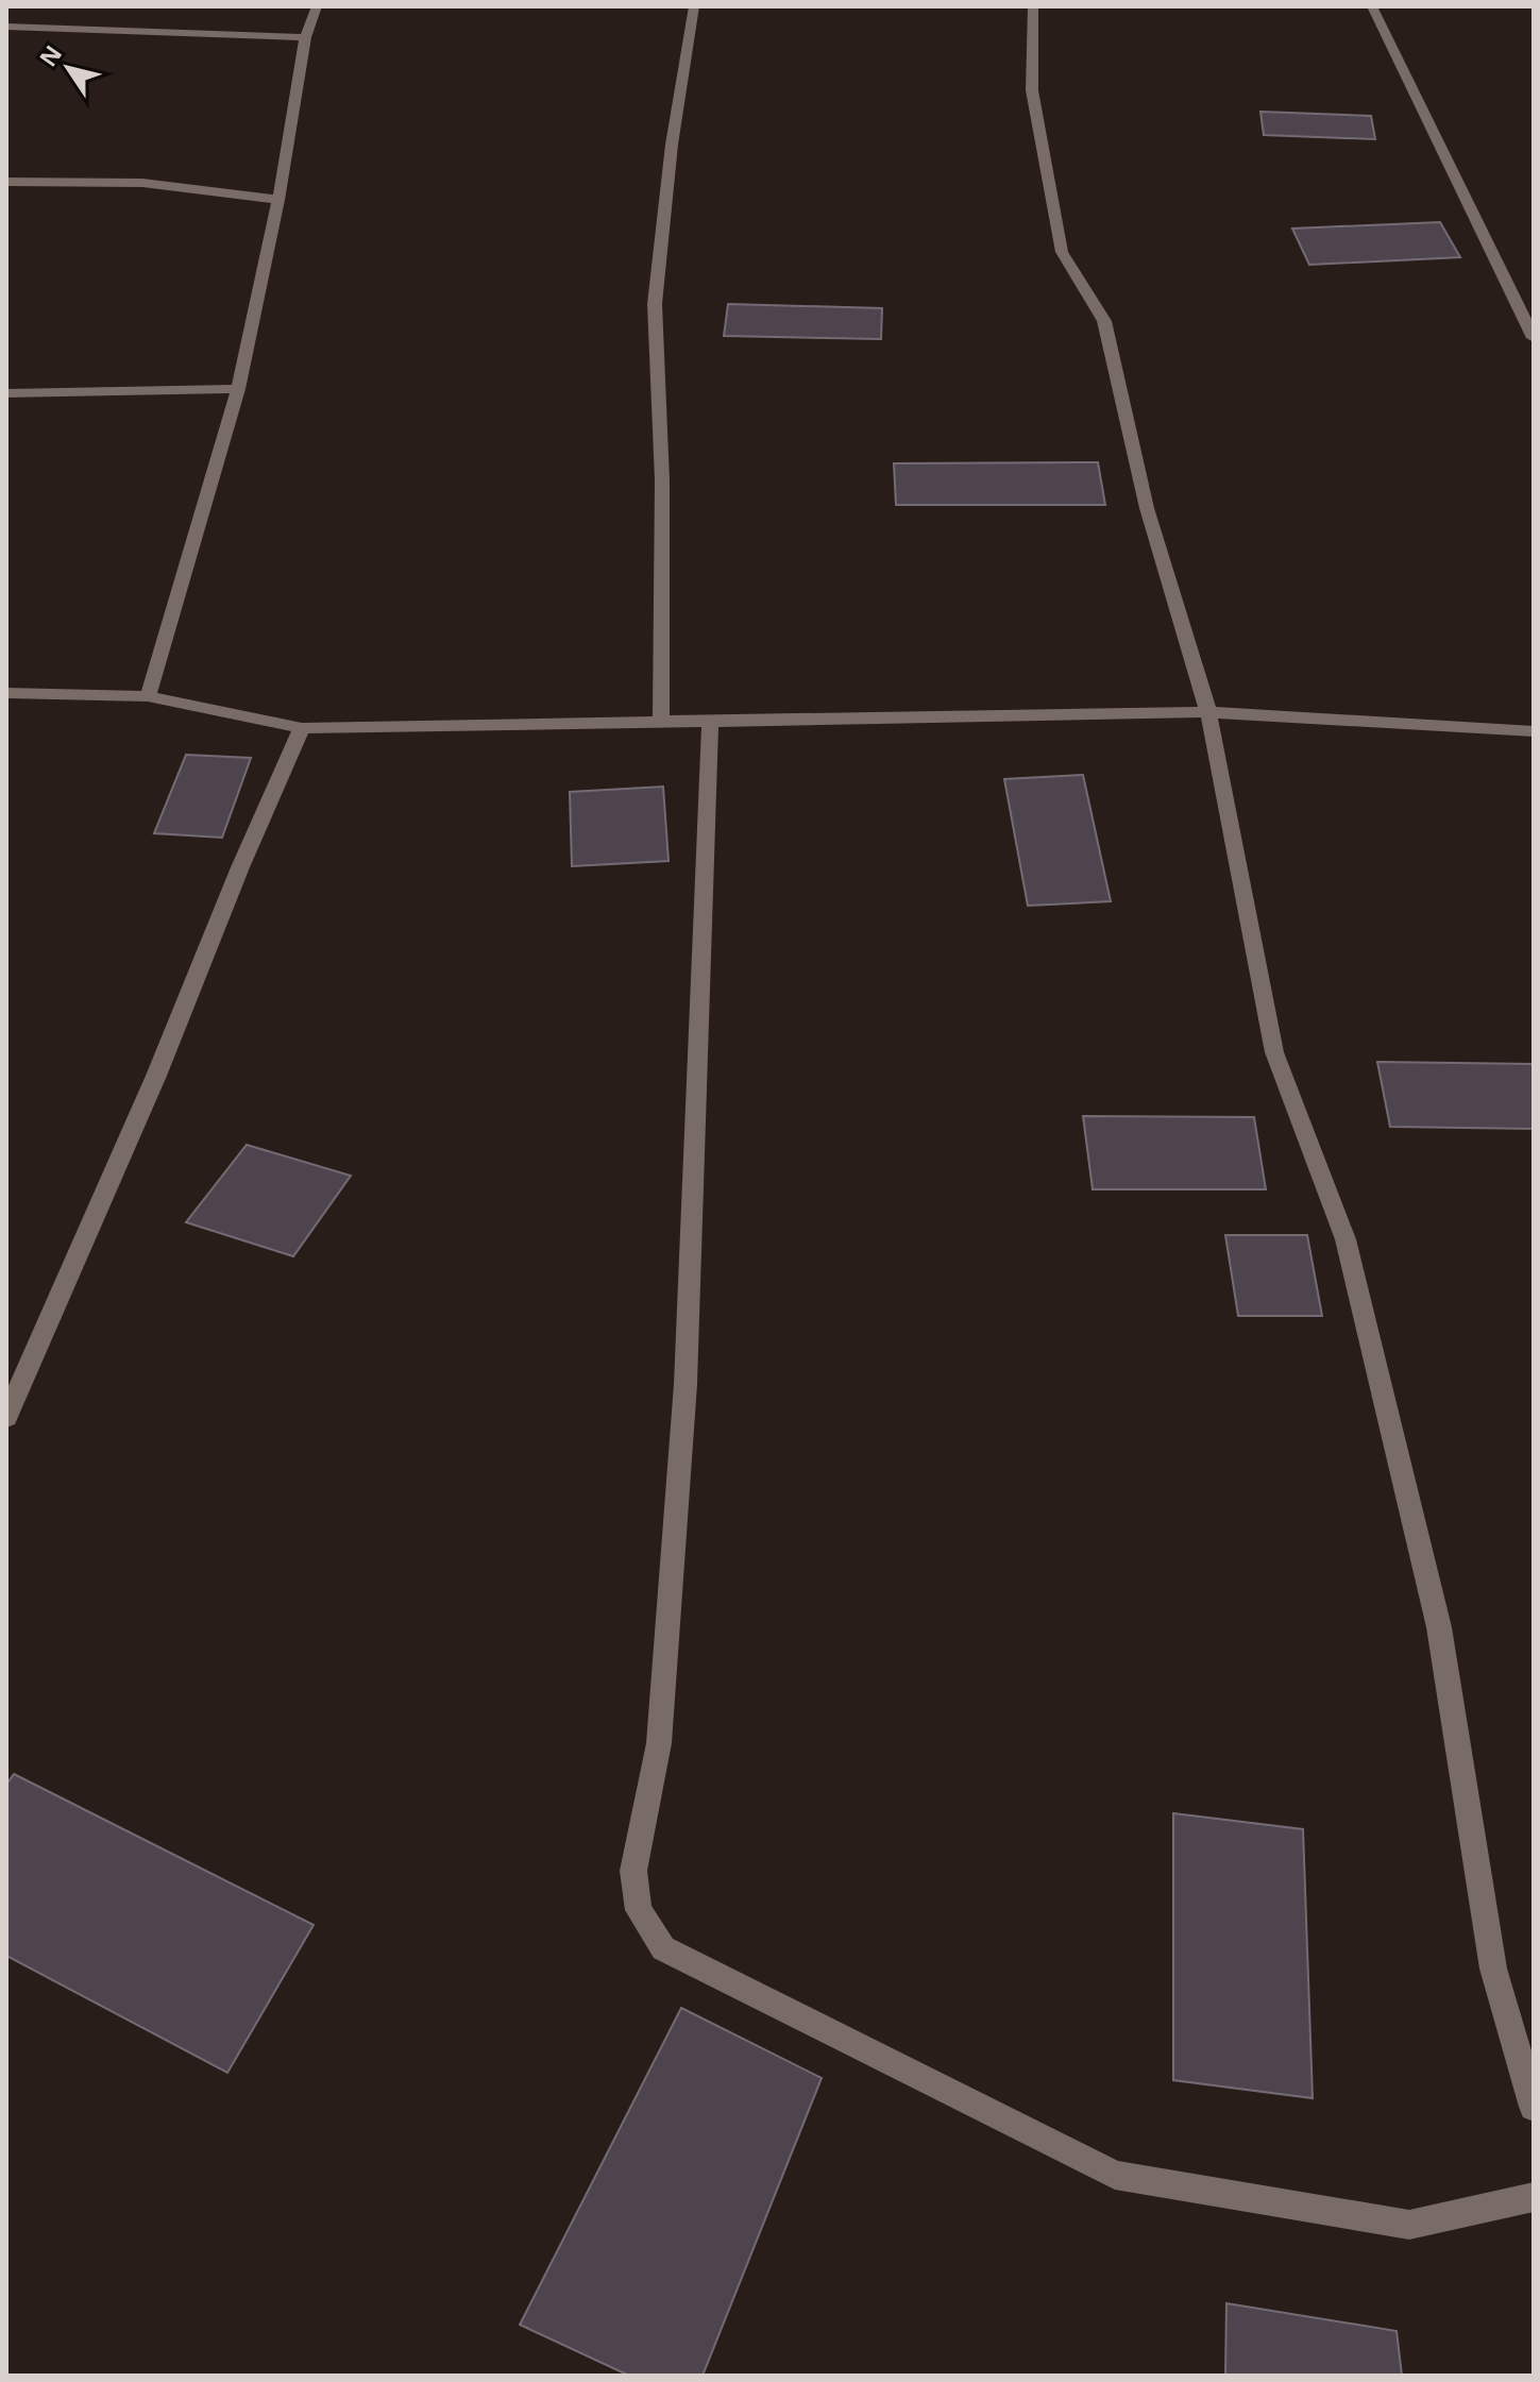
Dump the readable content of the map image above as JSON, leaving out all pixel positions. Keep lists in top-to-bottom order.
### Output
{
  "north": "top left"
}
